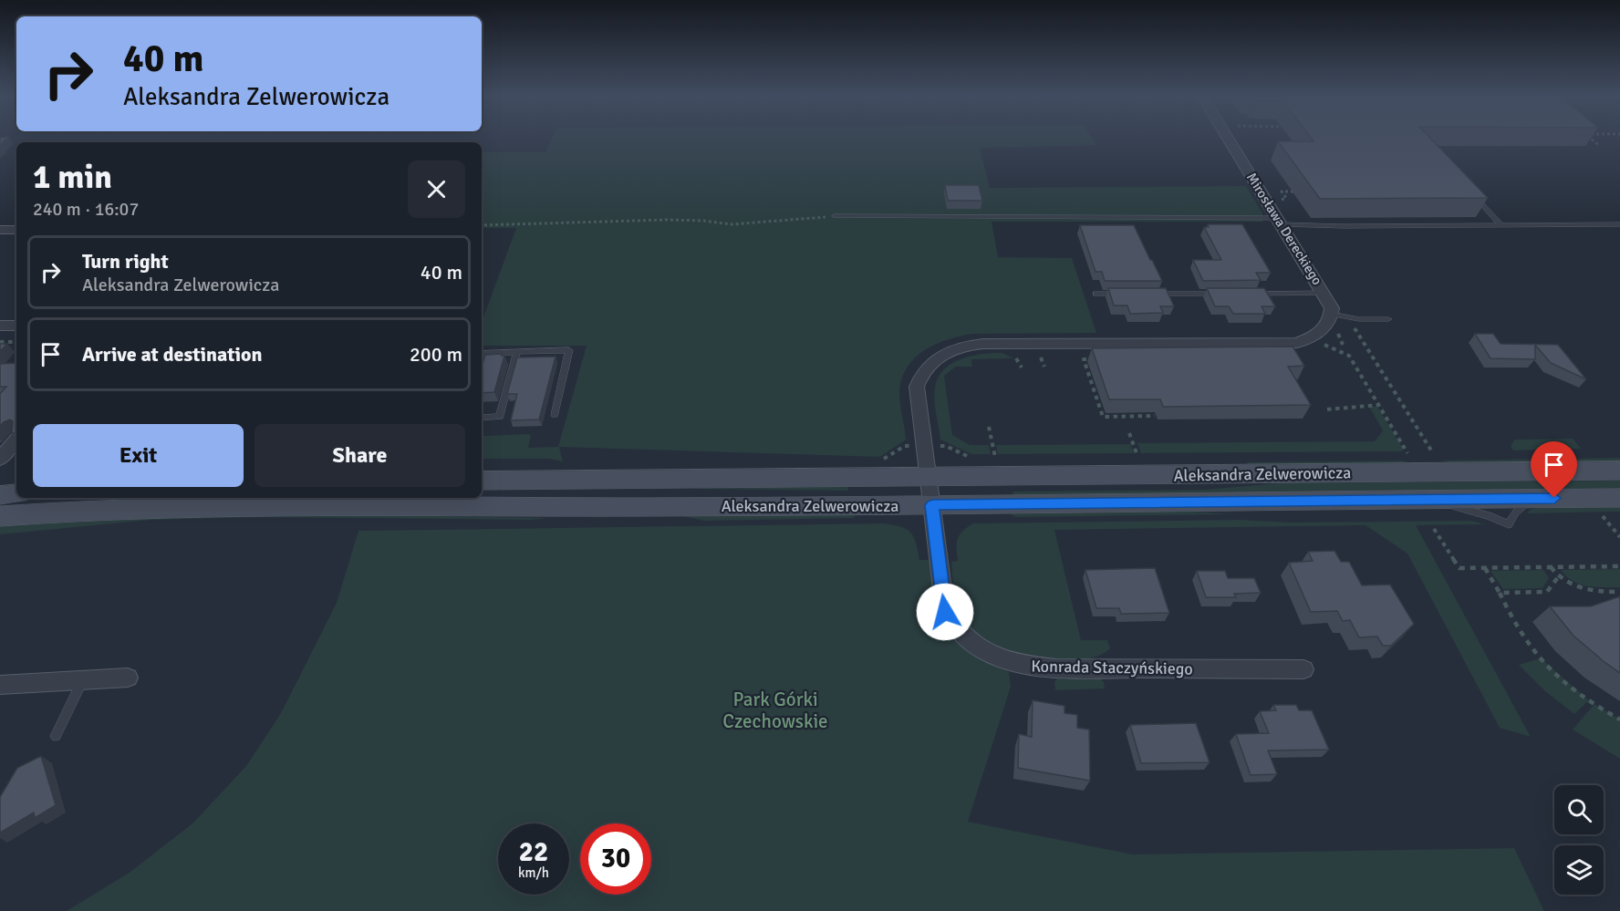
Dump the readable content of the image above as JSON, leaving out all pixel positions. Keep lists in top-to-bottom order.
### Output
{
  "streets": {
    "street": ["Mirosława Dereckiego", "Aleksandra Zelwerowicza", "Konrada Staczyńskiego"]
  },
  "crossings": [
    ["Mirosława Dereckiego", "Konrada Staczyńskiego"],
    ["Aleksandra Zelwerowicza", "Konrada Staczyńskiego"]
  ],
  "parks": ["Park Górki Czechowskie"],
  "page": {
    "turn": ["40 m", "Aleksandra Zelwerowicza"],
    "heading": ["1 min", "240 m · 16:07"],
    "list": [
      {
        "name": "Turn right",
        "note": "Aleksandra Zelwerowicza",
        "value": "40 m"
      },
      {
        "name": "Arrive at destination",
        "value": "200 m"
      }
    ],
    "buttons": ["Exit", "Share"],
    "speed": "22 km/h",
    "limit": "30"
  }
}
